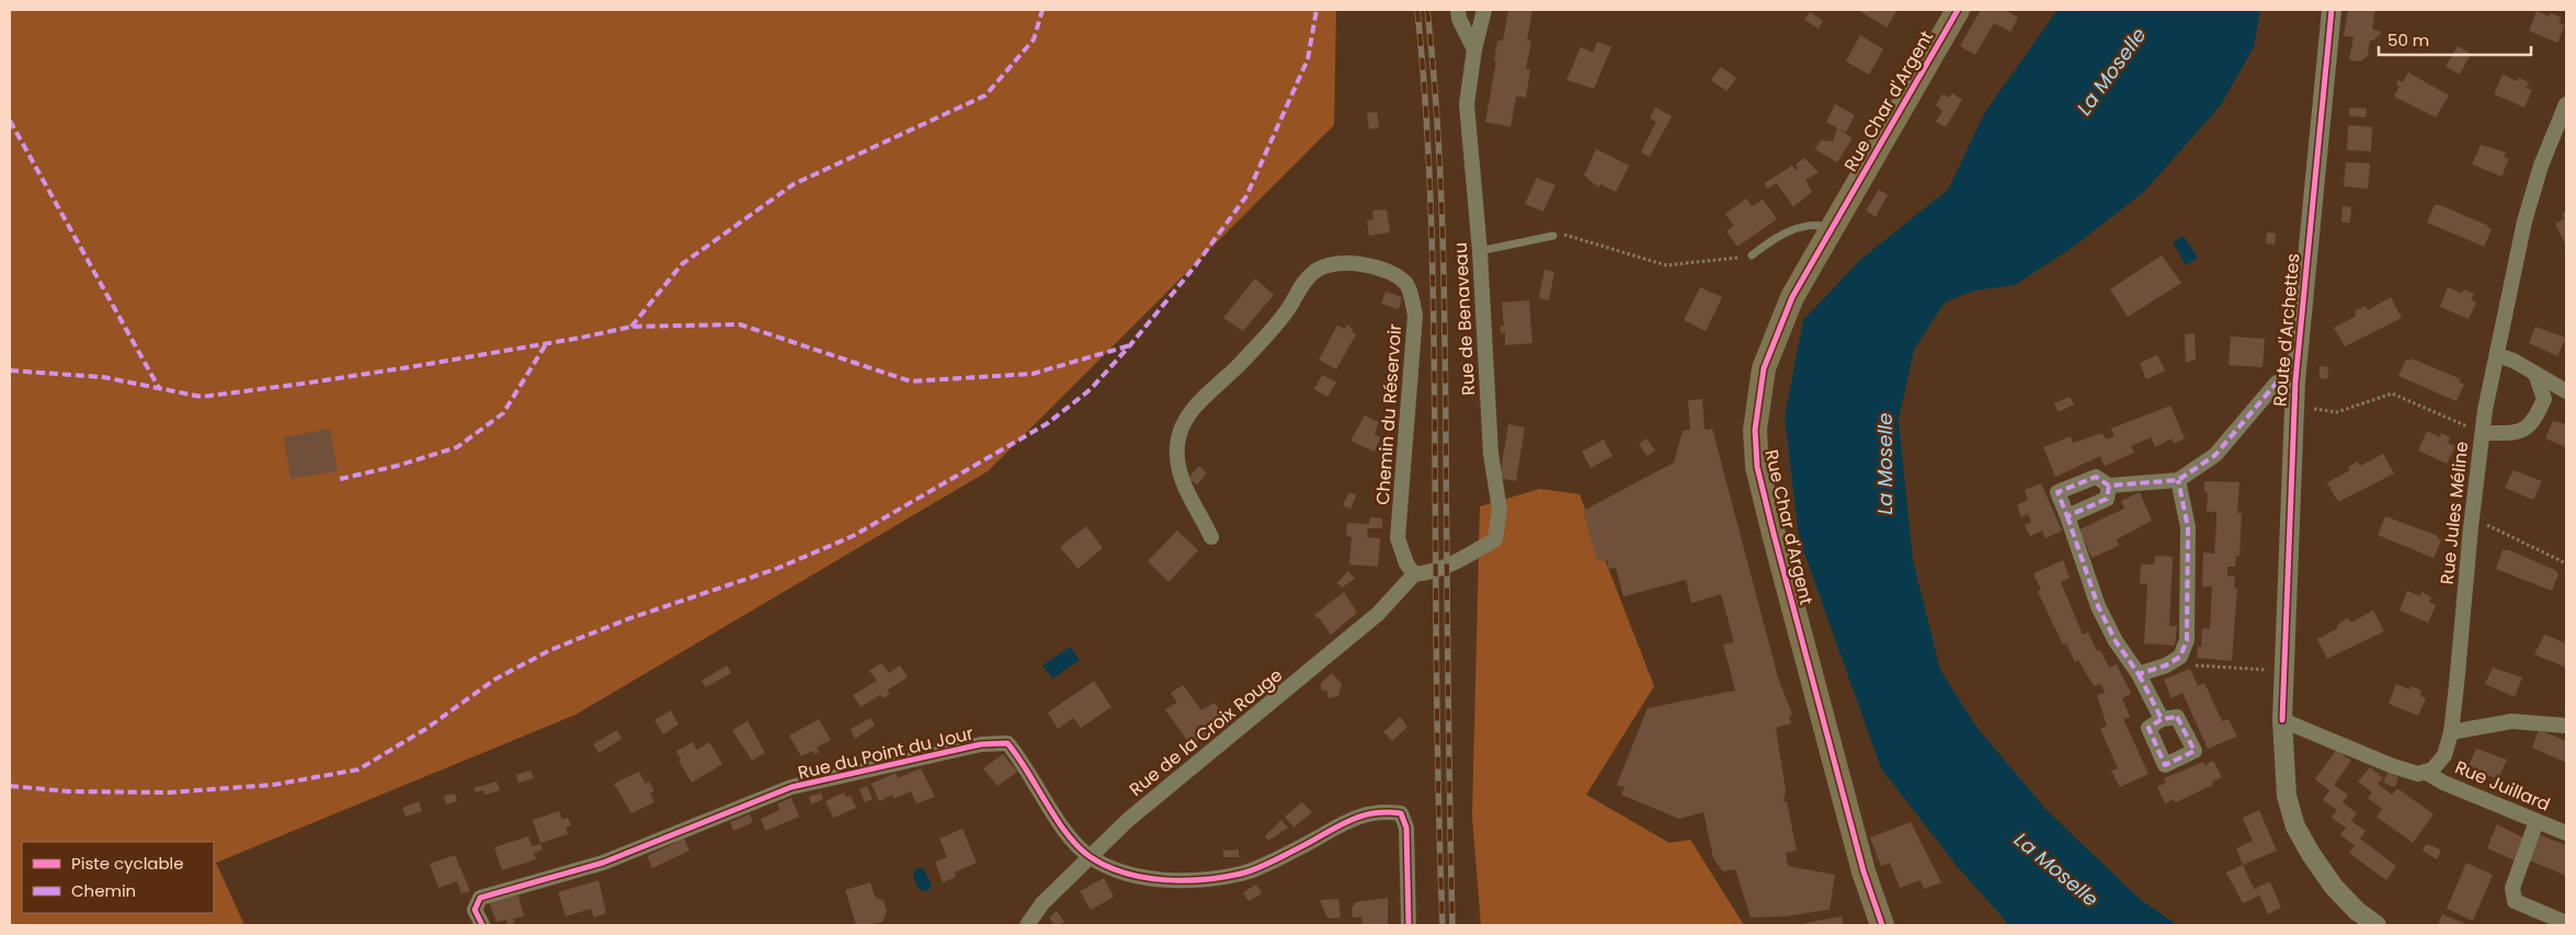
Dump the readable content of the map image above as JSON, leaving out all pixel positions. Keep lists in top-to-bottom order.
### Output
{
  "streets": {
    "main road": ["Rue Char d'Argent"],
    "street": [
      "Rue de Benaveau",
      "Route d'Archettes",
      "Chemin du Réservoir",
      "Rue Jules Méline",
      "Rue de la Croix Rouge",
      "Rue du Point du Jour",
      "Rue Juillard"
    ]
  },
  "crossings": [
    ["Rue de Benaveau", "Chemin du Réservoir"],
    ["Rue de Benaveau", "Rue de la Croix Rouge"],
    ["Chemin du Réservoir", "Rue de la Croix Rouge"],
    ["Rue Jules Méline", "Rue Juillard"],
    ["Rue de la Croix Rouge", "Rue du Point du Jour"]
  ],
  "water": ["La Moselle"],
  "legend": ["Piste cyclable", "Chemin"],
  "scale_bar": "50 m"
}
